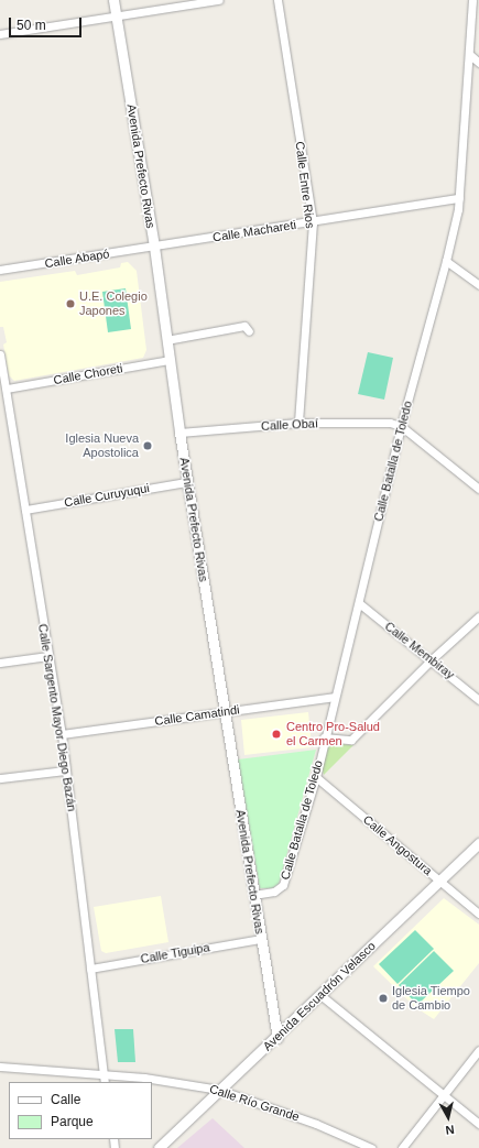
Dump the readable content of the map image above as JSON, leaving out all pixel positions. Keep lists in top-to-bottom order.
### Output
{
  "streets": {
    "street": [
      "Avenida Prefecto Rivas",
      "Calle Entre Rios",
      "Calle Machareti",
      "Calle Abapó",
      "Calle Choreti",
      "Calle Obaí",
      "Calle Batalla de Toledo",
      "Calle Curuyuqui",
      "Calle Membiray",
      "Calle Camatindi",
      "Calle Sargento Mayor Diego Bazán",
      "Calle Angostura",
      "Calle Tiguipa",
      "Avenida Escuadrón Velasco",
      "Calle Río Grande"
    ]
  },
  "crossings": [
    ["Avenida Prefecto Rivas", "Calle Machareti"],
    ["Avenida Prefecto Rivas", "Calle Abapó"],
    ["Avenida Prefecto Rivas", "Calle Choreti"],
    ["Avenida Prefecto Rivas", "Calle Obaí"],
    ["Avenida Prefecto Rivas", "Calle Batalla de Toledo"],
    ["Avenida Prefecto Rivas", "Calle Curuyuqui"],
    ["Avenida Prefecto Rivas", "Calle Camatindi"],
    ["Avenida Prefecto Rivas", "Calle Tiguipa"],
    ["Avenida Prefecto Rivas", "Avenida Escuadrón Velasco"],
    ["Calle Entre Rios", "Calle Machareti"],
    ["Calle Entre Rios", "Calle Obaí"],
    ["Calle Machareti", "Calle Abapó"],
    ["Calle Machareti", "Calle Batalla de Toledo"],
    ["Calle Choreti", "Calle Sargento Mayor Diego Bazán"],
    ["Calle Obaí", "Calle Batalla de Toledo"],
    ["Calle Batalla de Toledo", "Calle Membiray"],
    ["Calle Batalla de Toledo", "Calle Camatindi"],
    ["Calle Batalla de Toledo", "Calle Angostura"],
    ["Calle Curuyuqui", "Calle Sargento Mayor Diego Bazán"],
    ["Calle Camatindi", "Calle Sargento Mayor Diego Bazán"],
    ["Calle Sargento Mayor Diego Bazán", "Calle Tiguipa"],
    ["Calle Sargento Mayor Diego Bazán", "Calle Río Grande"],
    ["Calle Angostura", "Avenida Escuadrón Velasco"],
    ["Avenida Escuadrón Velasco", "Calle Río Grande"]
  ],
  "places": [
    "U.E. Colegio Japones",
    "Iglesia Nueva Apostolica",
    "Centro Pro-Salud el Carmen",
    "Iglesia Tiempo de Cambio"
  ],
  "legend": ["Calle", "Parque"],
  "scale_bar": "50 m",
  "north": "bottom"
}
